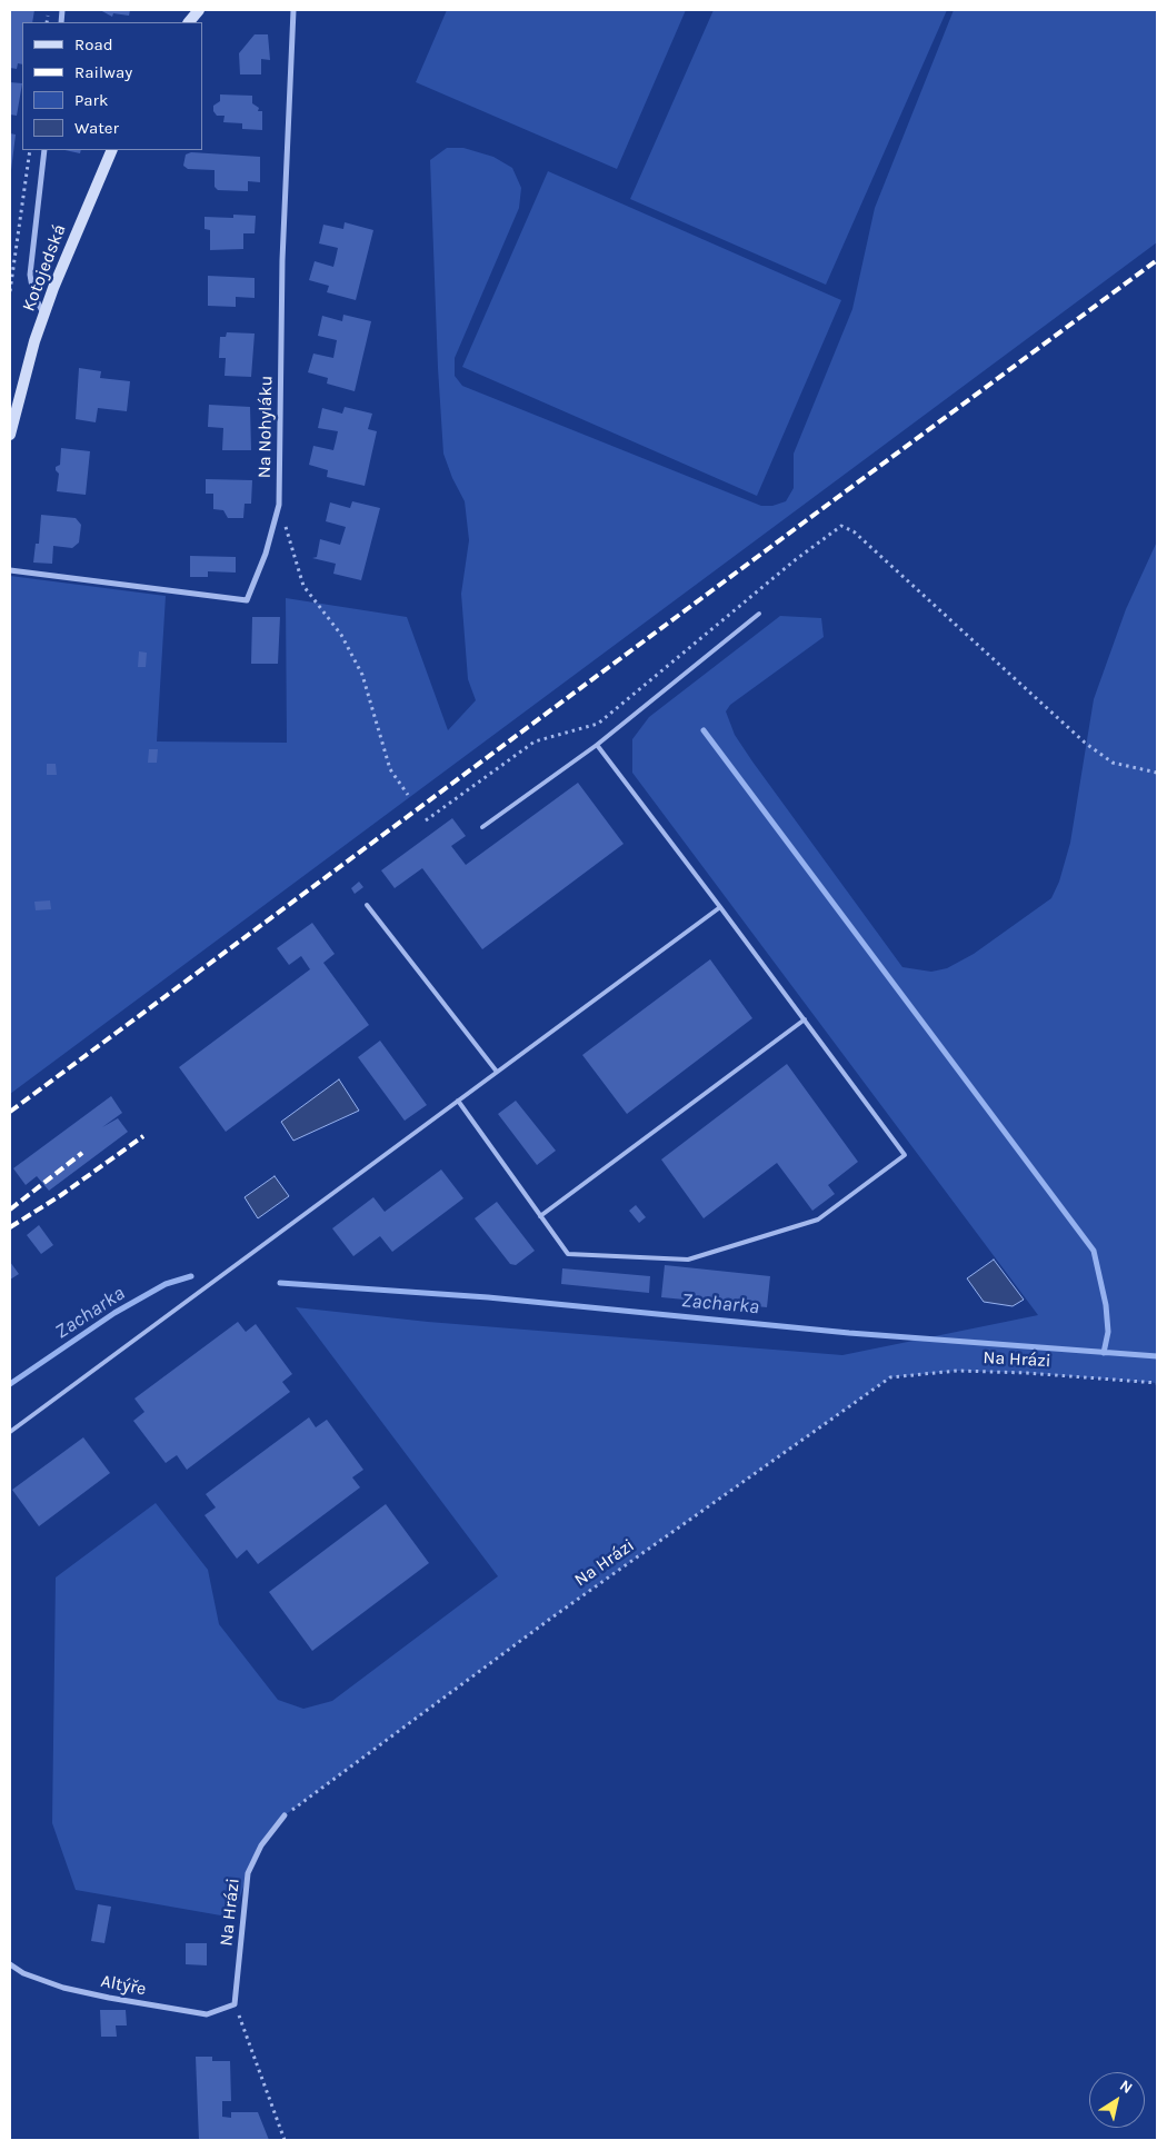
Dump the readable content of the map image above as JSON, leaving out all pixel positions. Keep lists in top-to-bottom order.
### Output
{
  "streets": {
    "main road": ["Kotojedská"],
    "street": ["Na Nohyláku", "Na Hrázi", "Altýře"]
  },
  "crossings": [
    ["Na Hrázi", "Altýře"]
  ],
  "water": ["Zacharka"],
  "legend": [
    "Road",
    "Railway",
    "Park",
    "Water"
  ],
  "north": "top right"
}
